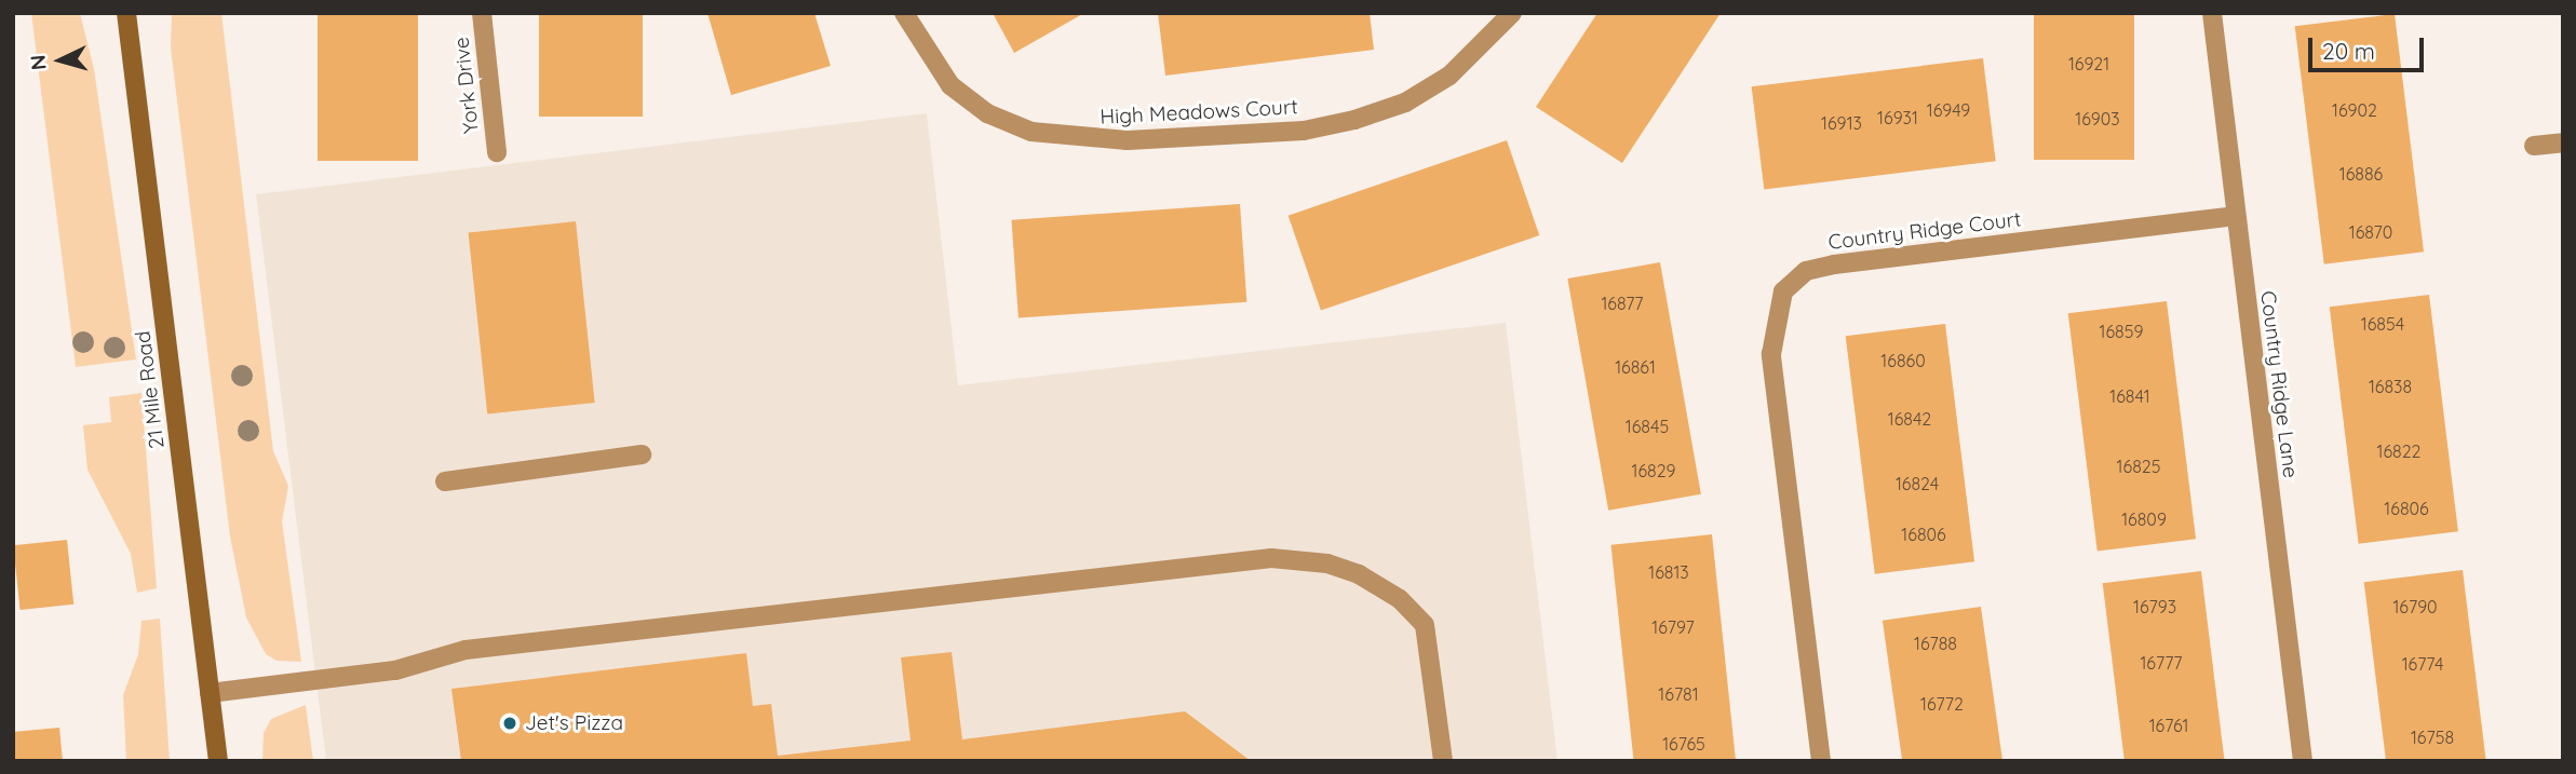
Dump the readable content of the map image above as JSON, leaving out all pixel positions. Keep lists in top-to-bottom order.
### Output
{
  "streets": {
    "street": [
      "York Drive",
      "High Meadows Court",
      "Country Ridge Court",
      "Country Ridge Lane",
      "21 Mile Road"
    ]
  },
  "crossings": [
    ["Country Ridge Court", "Country Ridge Lane"]
  ],
  "places": ["Jet's Pizza"],
  "house_numbers": [
    "16921",
    "16949",
    "16902",
    "16931",
    "16903",
    "16913",
    "16886",
    "16870",
    "16877",
    "16854",
    "16859",
    "16860",
    "16861",
    "16838",
    "16841",
    "16842",
    "16845",
    "16822",
    "16825",
    "16829",
    "16824",
    "16806",
    "16809",
    "16806",
    "16813",
    "16793",
    "16790",
    "16797",
    "16788",
    "16777",
    "16774",
    "16781",
    "16772",
    "16761",
    "16758",
    "16765"
  ],
  "scale_bar": "20 m",
  "north": "left"
}
